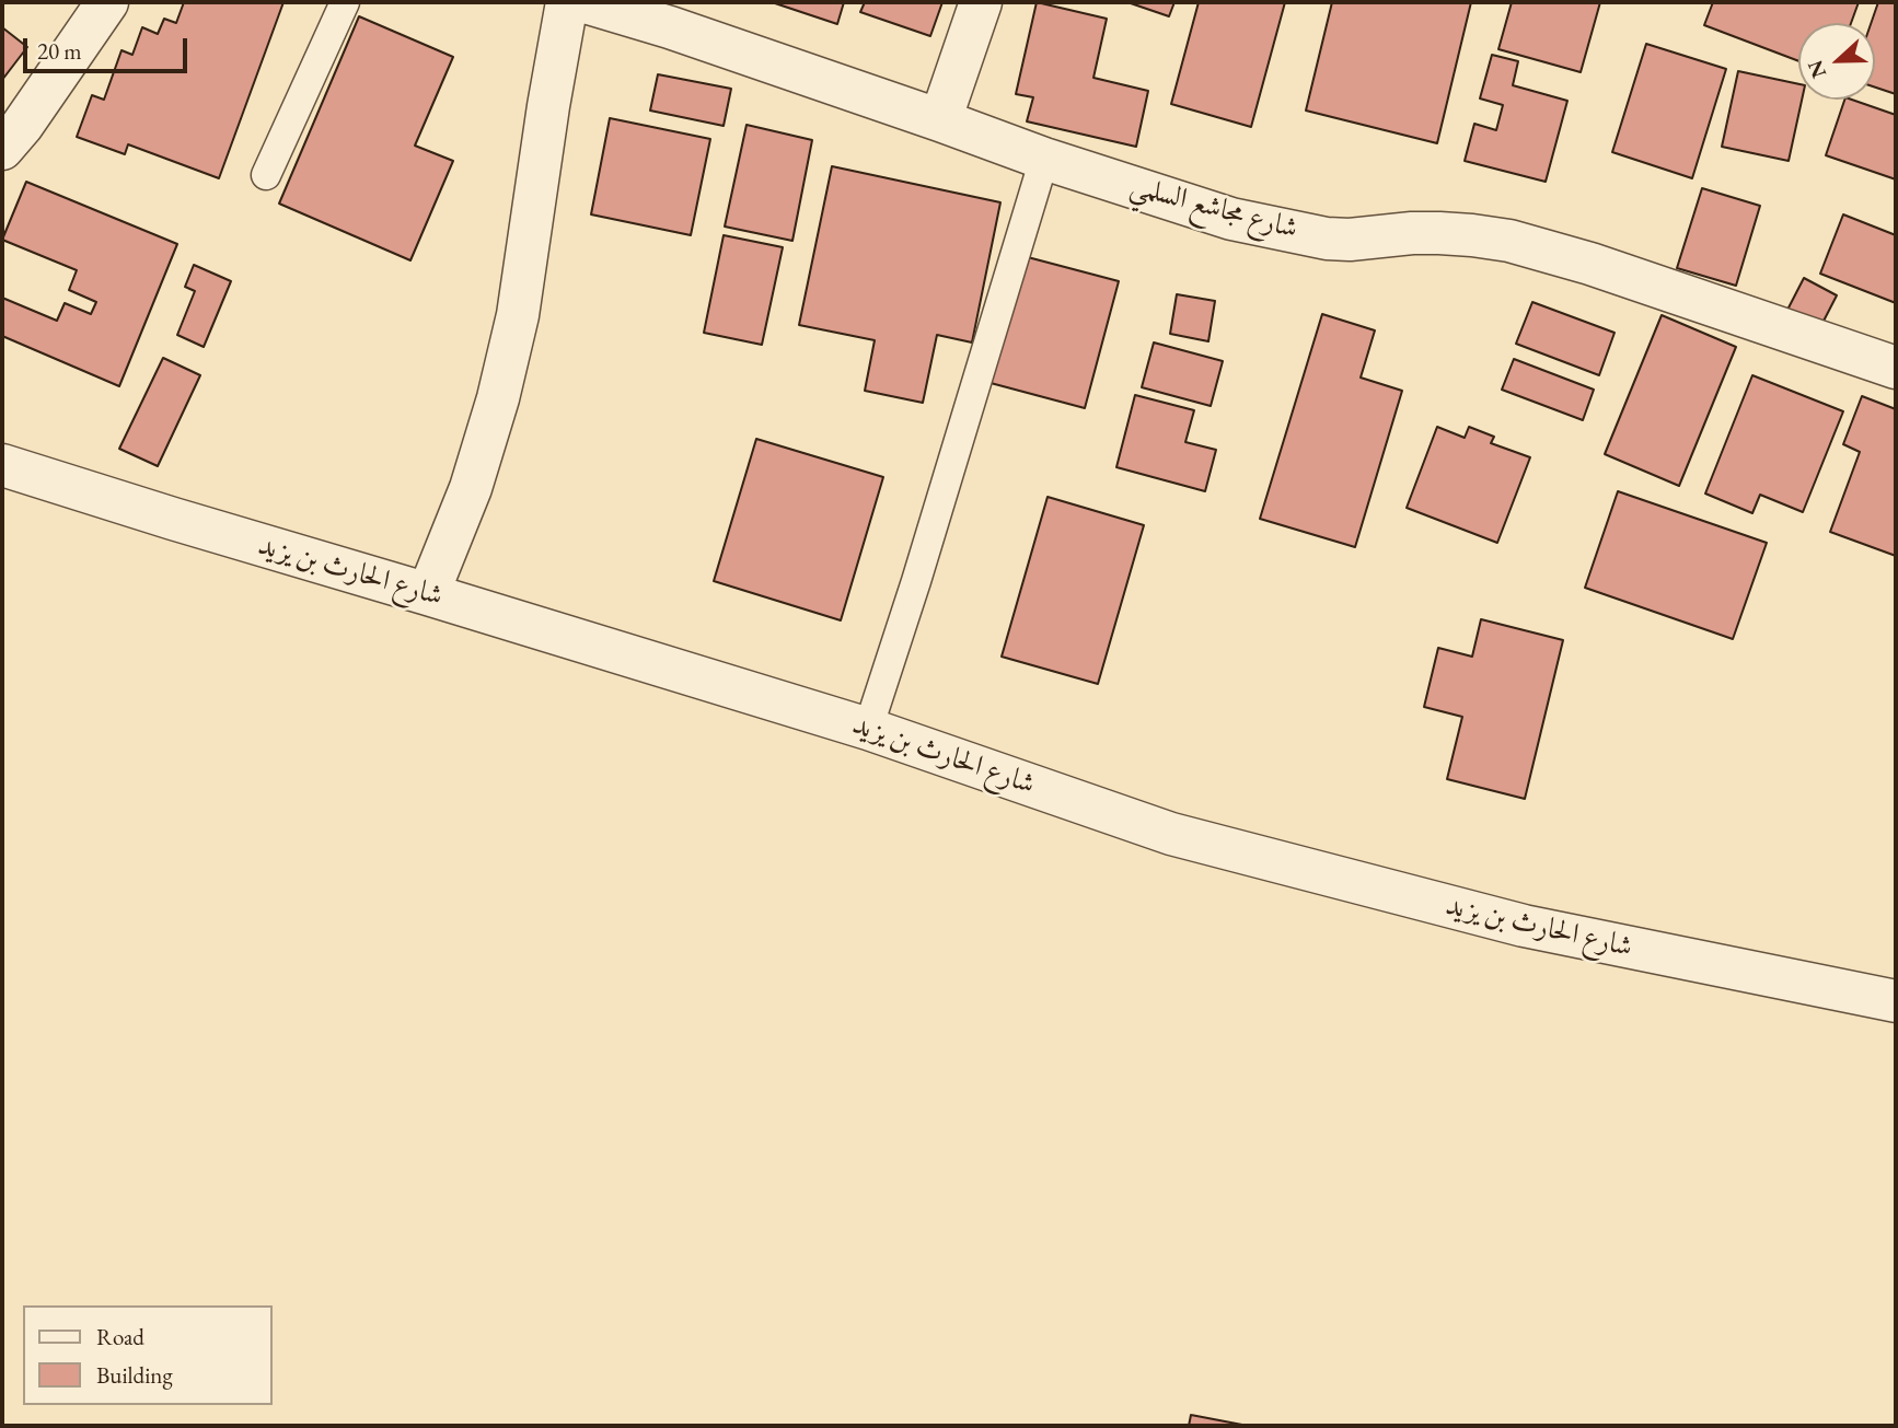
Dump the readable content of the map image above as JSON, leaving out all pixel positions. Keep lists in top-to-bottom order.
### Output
{
  "streets": {
    "street": ["شارع مجاشع السلمي", "شارع الحارث بن يزيد"]
  },
  "legend": ["Road", "Building"],
  "scale_bar": "20 m",
  "north": "left"
}
